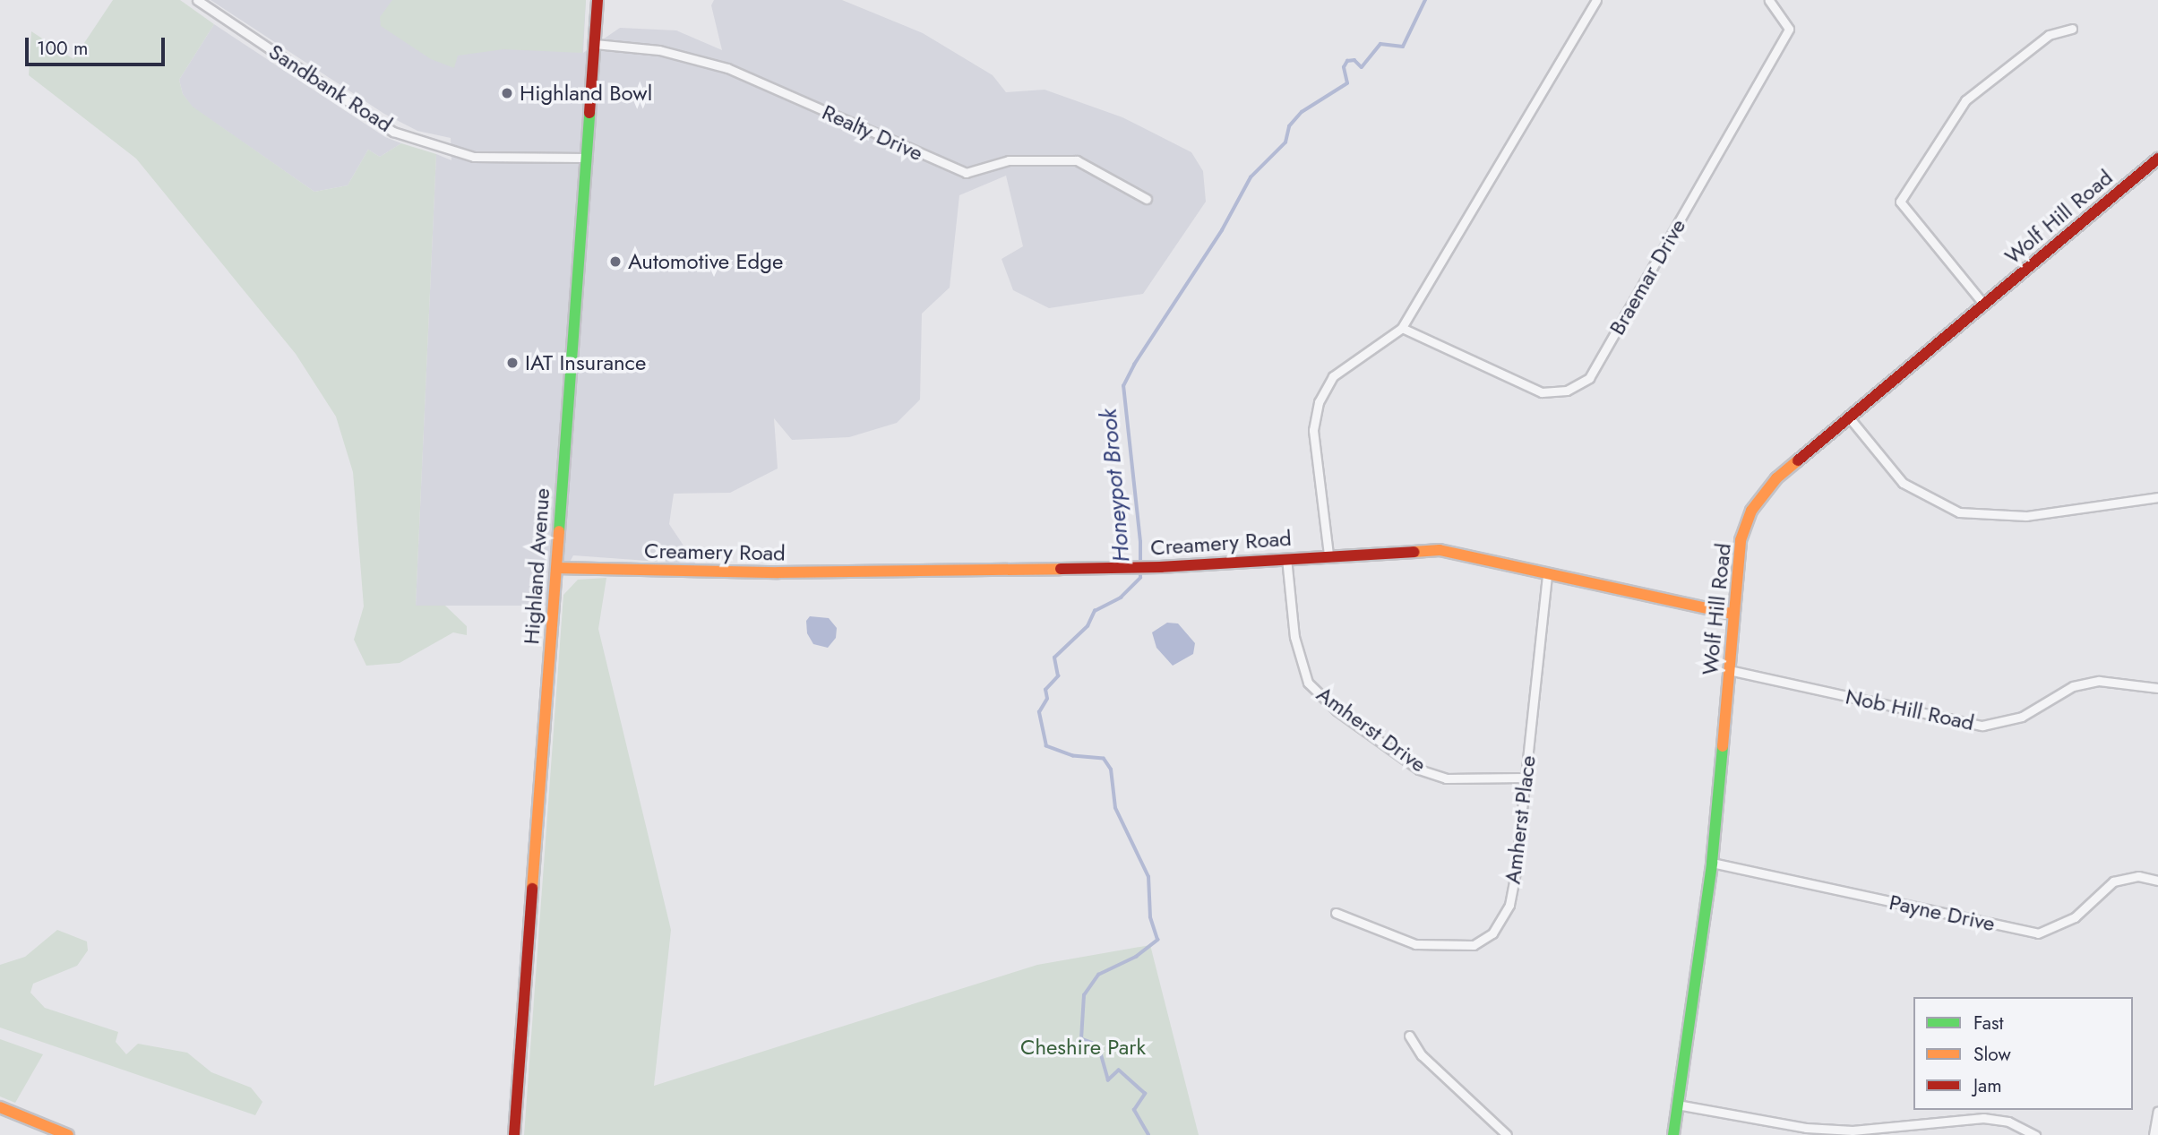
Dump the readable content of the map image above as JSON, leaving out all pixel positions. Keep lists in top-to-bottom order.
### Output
{
  "streets": {
    "main road": ["Wolf Hill Road", "Creamery Road", "Highland Avenue"],
    "street": [
      "Sandbank Road",
      "Realty Drive",
      "Braemar Drive",
      "Nob Hill Road",
      "Amherst Drive",
      "Amherst Place",
      "Payne Drive"
    ]
  },
  "crossings": [
    ["Sandbank Road", "Highland Avenue"],
    ["Realty Drive", "Highland Avenue"],
    ["Wolf Hill Road", "Creamery Road"],
    ["Wolf Hill Road", "Nob Hill Road"],
    ["Wolf Hill Road", "Payne Drive"],
    ["Creamery Road", "Highland Avenue"],
    ["Creamery Road", "Amherst Drive"],
    ["Creamery Road", "Amherst Place"],
    ["Amherst Drive", "Amherst Place"]
  ],
  "water": ["Honeypot Brook"],
  "parks": ["Cheshire Park"],
  "places": ["Highland Bowl", "Automotive Edge", "IAT Insurance"],
  "legend": ["Fast", "Slow", "Jam"],
  "scale_bar": "100 m"
}
